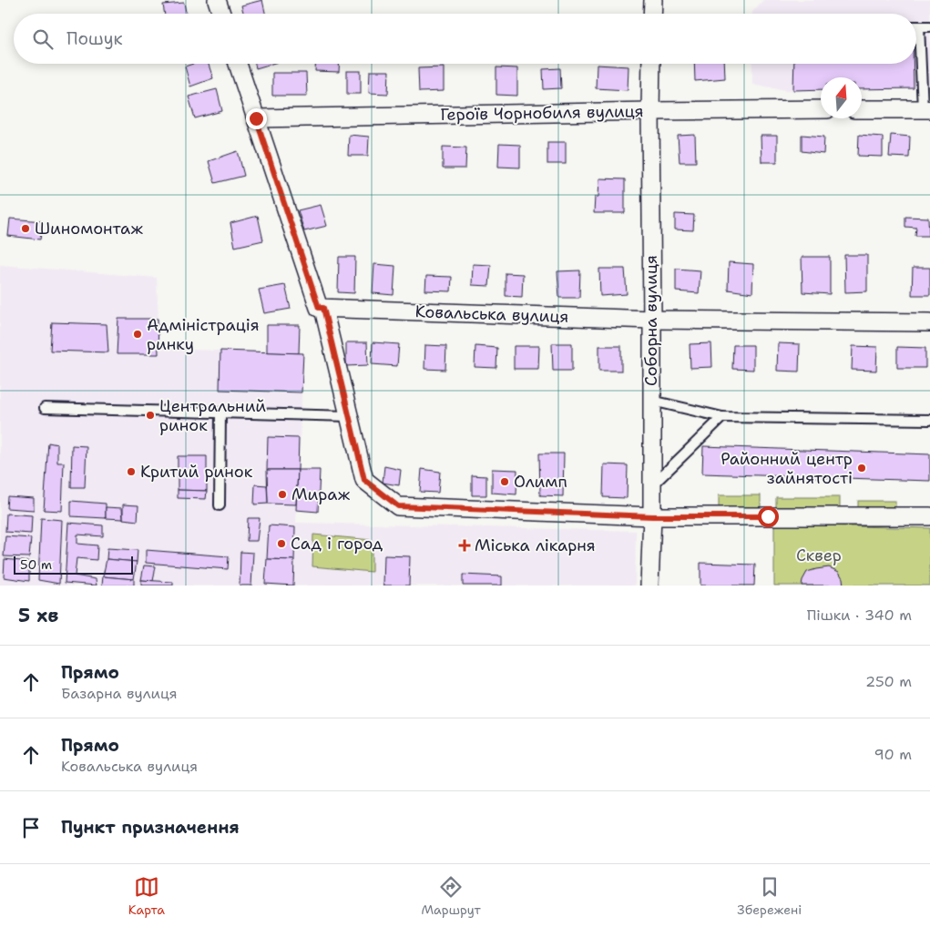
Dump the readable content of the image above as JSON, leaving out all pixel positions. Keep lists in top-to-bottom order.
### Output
{
  "streets": {
    "street": ["Героїв Чорнобиля вулиця", "Ковальська вулиця", "Соборна вулиця"]
  },
  "crossings": [
    ["Героїв Чорнобиля вулиця", "Соборна вулиця"],
    ["Ковальська вулиця", "Соборна вулиця"]
  ],
  "parks": ["Сквер"],
  "places": {
    "other": [
      "Шиномонтаж",
      "Адміністрація ринку",
      "Центральний ринок",
      "Районний центр зайнятості",
      "Критий ринок",
      "Олимп",
      "Мираж",
      "Сад і город"
    ],
    "health": ["Міська лікарня"]
  },
  "scale_bar": "50 m",
  "north": "top",
  "page": {
    "search": "Пошук",
    "scale": "50 m",
    "heading": ["5 хв", "Пішки · 340 m"],
    "list": [
      ["Прямо", "Базарна вулиця", "250 m"],
      ["Прямо", "Ковальська вулиця", "90 m"],
      "Пункт призначення"
    ],
    "nav": ["Карта", "Маршрут", "Збережені"]
  }
}
